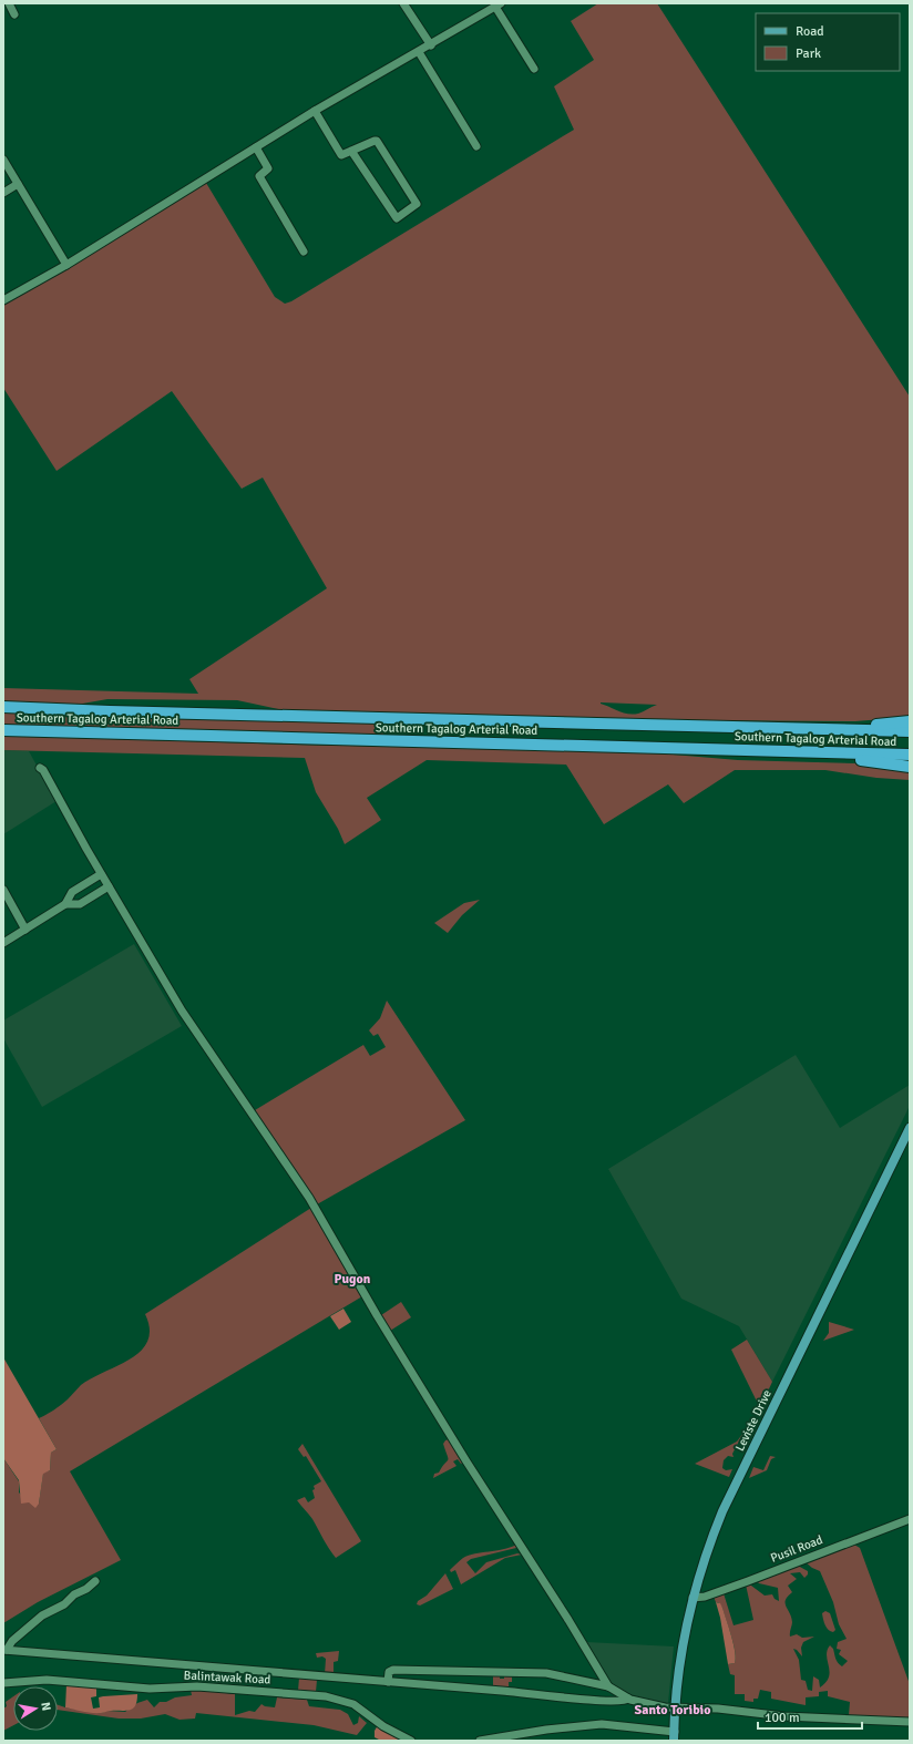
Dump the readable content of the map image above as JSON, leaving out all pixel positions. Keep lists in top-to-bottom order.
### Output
{
  "streets": {
    "highway": ["Southern Tagalog Arterial Road"],
    "main road": ["Leviste Drive"],
    "street": ["Pusil Road", "Balintawak Road"]
  },
  "crossings": [
    ["Leviste Drive", "Pusil Road"]
  ],
  "districts": ["Pugon", "Santo Toribio"],
  "legend": ["Road", "Park"],
  "scale_bar": "100 m",
  "north": "right"
}
